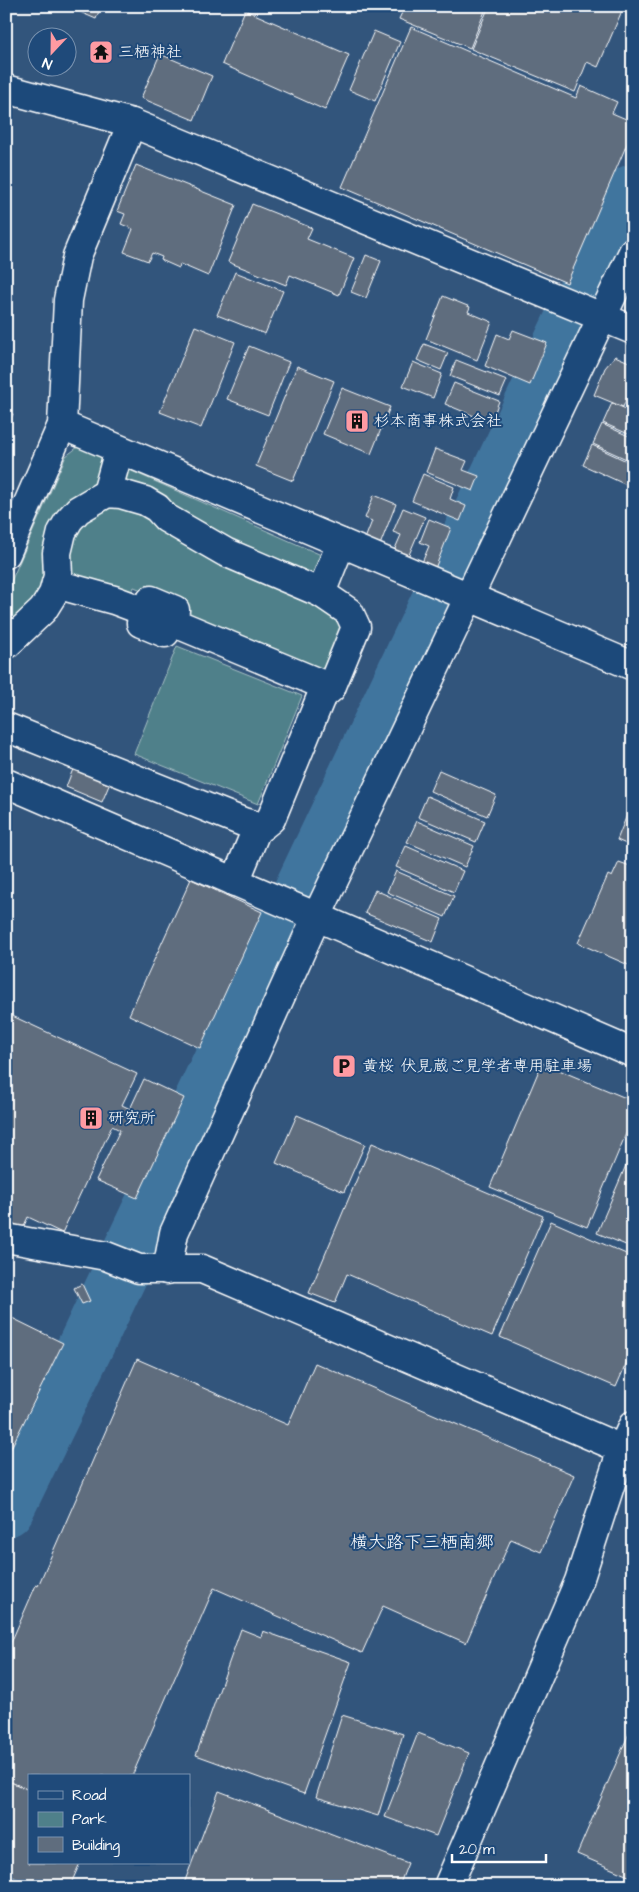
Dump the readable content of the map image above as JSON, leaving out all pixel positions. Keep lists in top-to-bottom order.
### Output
{
  "districts": ["横大路下三栖南郷"],
  "places": {
    "temple": ["三栖神社"],
    "building": ["杉本商事株式会社", "研究所"],
    "parking": ["黄桜 伏見蔵ご見学者専用駐車場"]
  },
  "legend": ["Road", "Park", "Building"],
  "scale_bar": "20 m",
  "north": "bottom"
}
